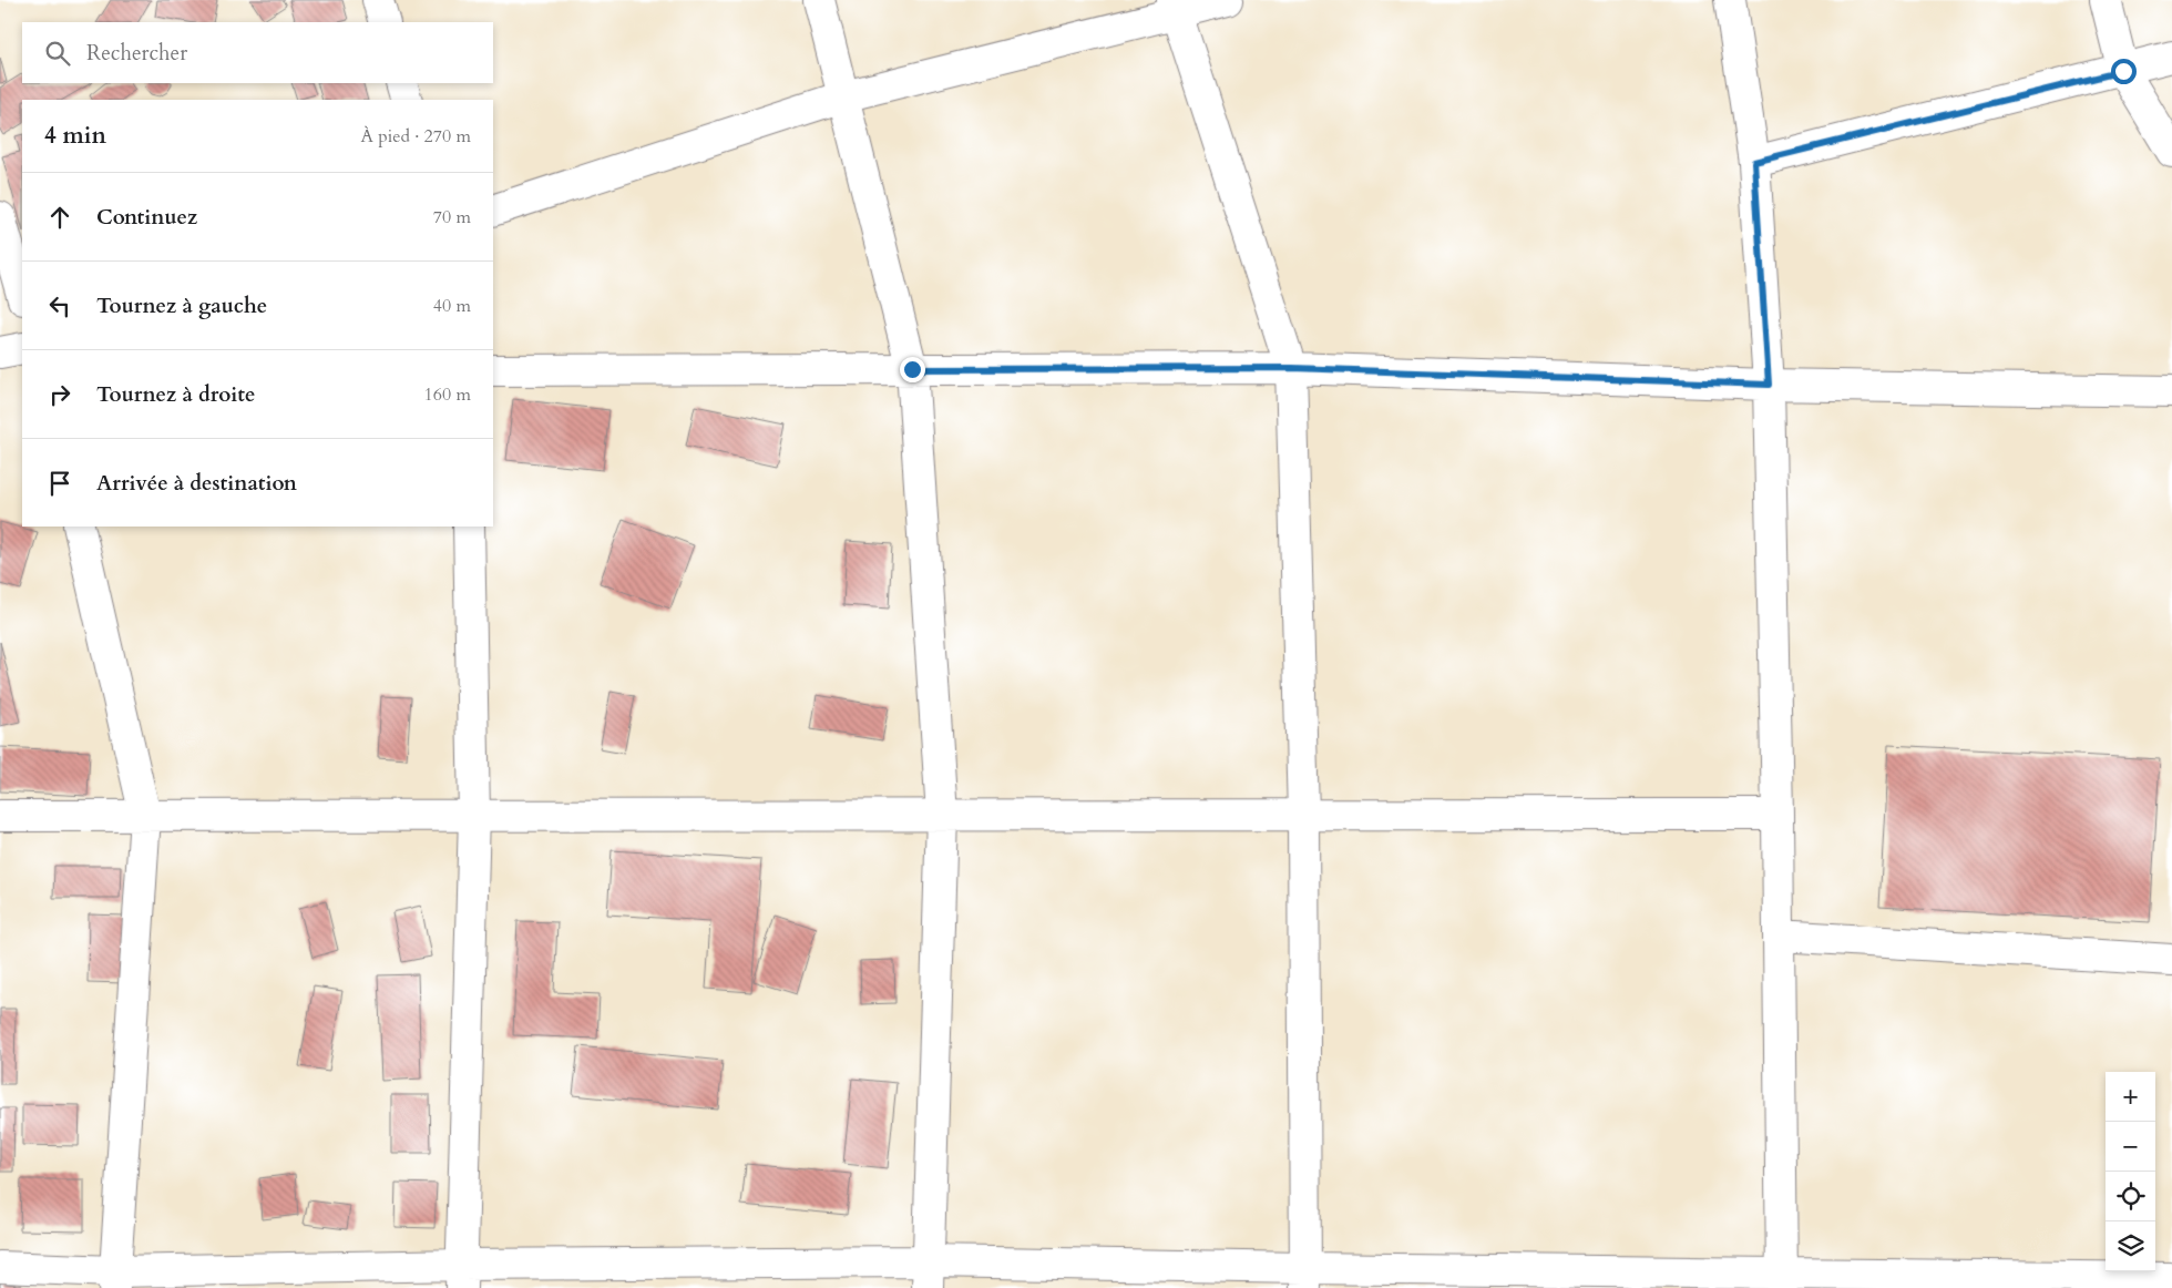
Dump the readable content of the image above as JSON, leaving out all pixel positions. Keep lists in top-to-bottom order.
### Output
{
  "page": {
    "search": "Rechercher",
    "heading": ["4 min", "À pied · 270 m"],
    "list": [
      ["Continuez", "70 m"],
      ["Tournez à gauche", "40 m"],
      ["Tournez à droite", "160 m"],
      "Arrivée à destination"
    ],
    "map_buttons": ["+", "−"]
  }
}
